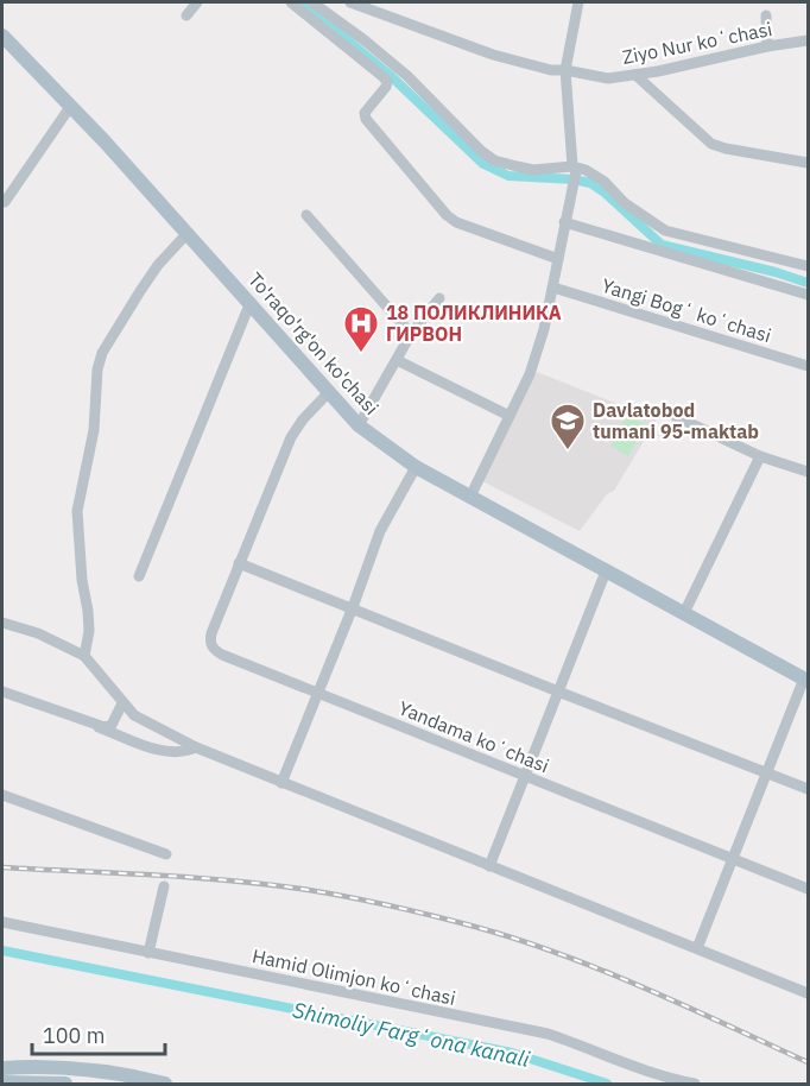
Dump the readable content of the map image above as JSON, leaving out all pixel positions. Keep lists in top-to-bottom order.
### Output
{
  "streets": {
    "main road": ["To'raqo'rg'on ko'chasi"],
    "street": [
      "Ziyo Nur koʻchasi",
      "Yangi Bogʻ koʻchasi",
      "Yandama koʻchasi",
      "Hamid Olimjon koʻchasi"
    ]
  },
  "crossings": [
    ["To'raqo'rg'on ko'chasi", "Yandama koʻchasi"]
  ],
  "water": ["Shimoliy Fargʻona kanali"],
  "places": {
    "hospital": ["18 ПОЛИКЛИНИКА ГИРВОН"],
    "school or university": ["Davlatobod tumani 95-maktab"]
  },
  "scale_bar": "100 m"
}
